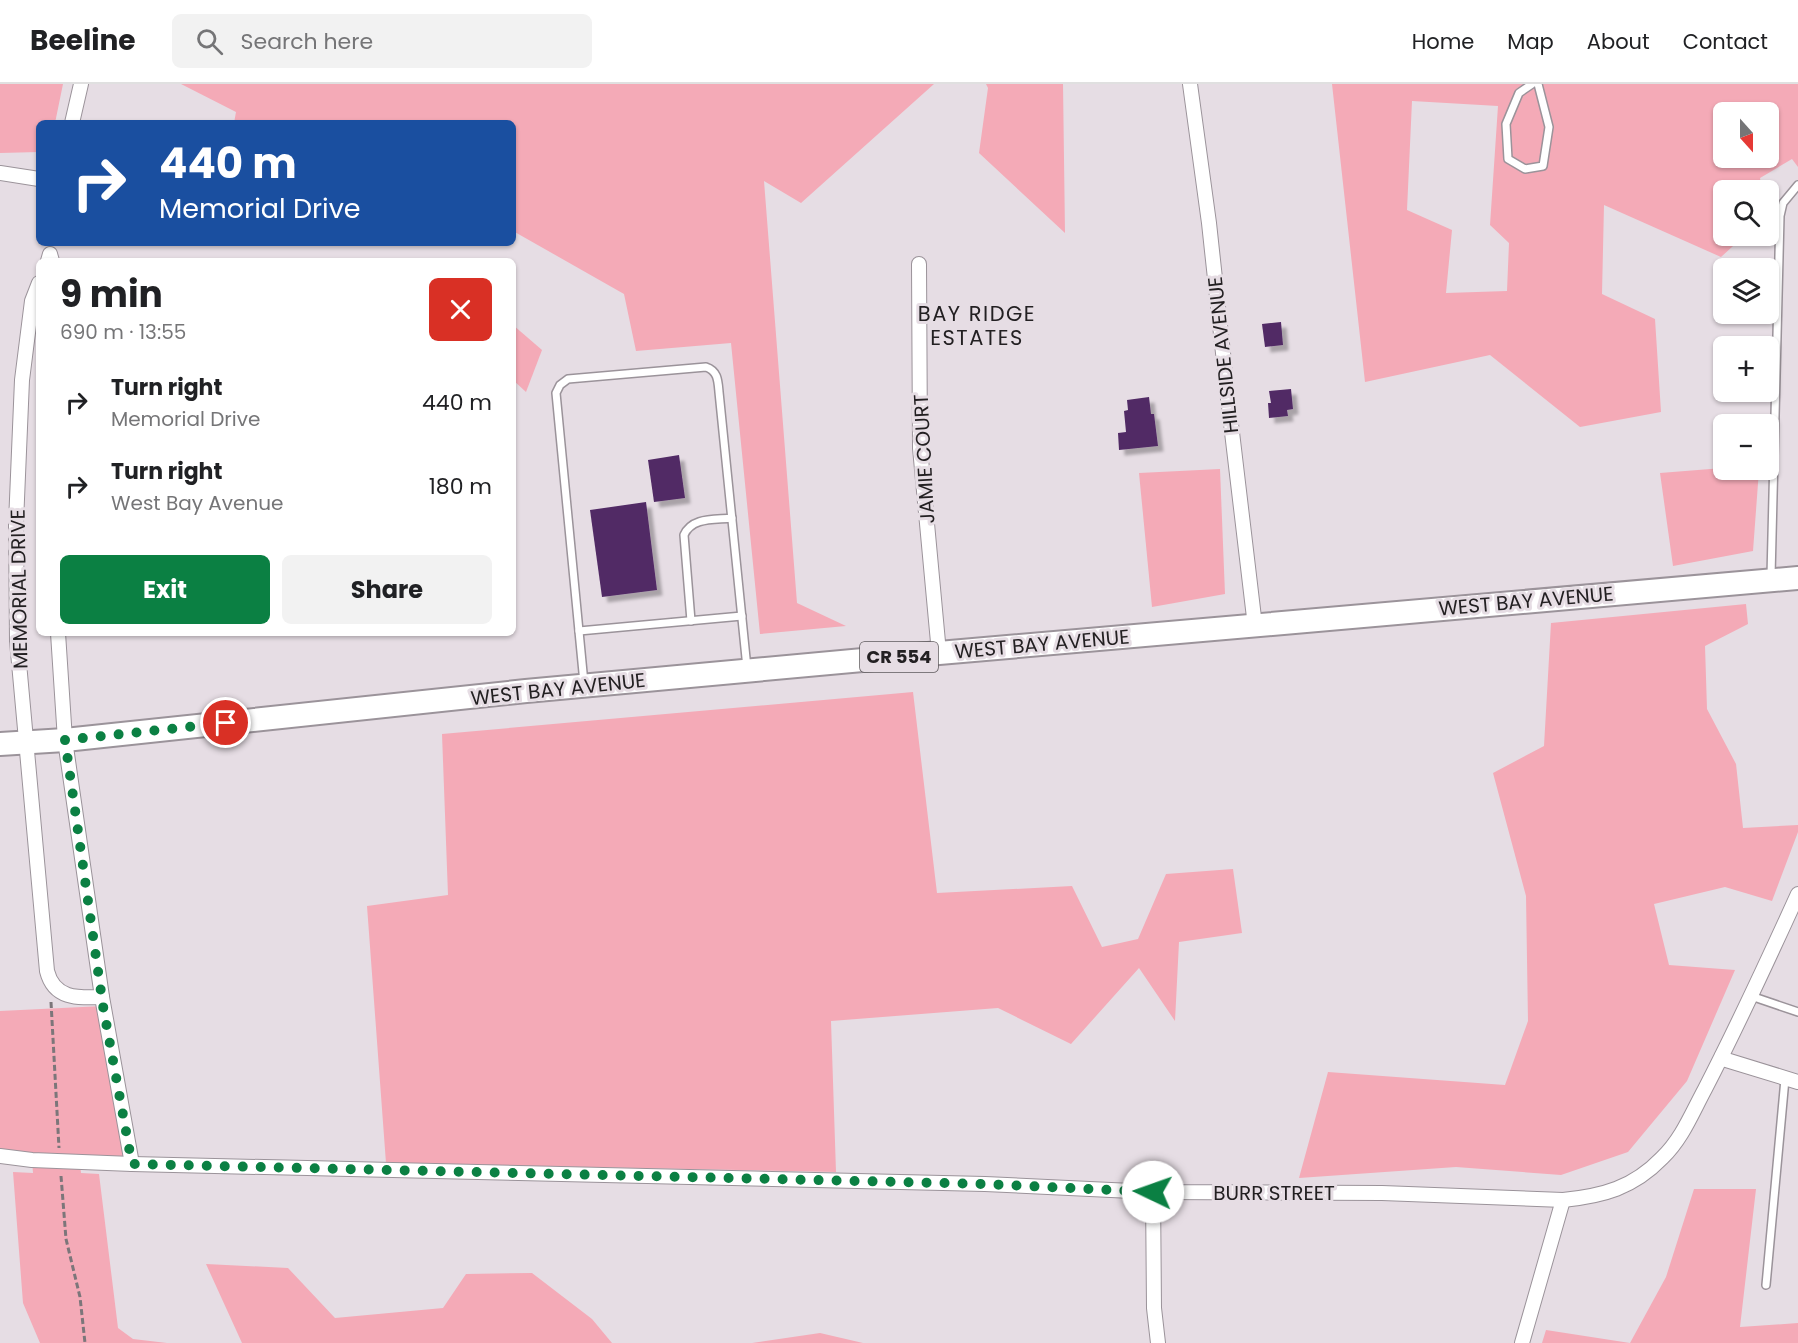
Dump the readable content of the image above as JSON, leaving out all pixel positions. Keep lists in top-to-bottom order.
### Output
{
  "streets": {
    "main road": ["WEST BAY AVENUE", "CR 554"],
    "street": [
      "HILLSIDE AVENUE",
      "JAMIE COURT",
      "MEMORIAL DRIVE",
      "BURR STREET"
    ]
  },
  "crossings": [
    ["HILLSIDE AVENUE", "WEST BAY AVENUE"],
    ["JAMIE COURT", "WEST BAY AVENUE"],
    ["MEMORIAL DRIVE", "WEST BAY AVENUE"],
    ["MEMORIAL DRIVE", "BURR STREET"]
  ],
  "districts": ["BAY RIDGE ESTATES"],
  "north": "bottom",
  "page": {
    "header": "Beeline",
    "search": "Search here",
    "nav": [
      "Home",
      "Map",
      "About",
      "Contact"
    ],
    "map_buttons": ["+", "−"],
    "turn": ["440 m", "Memorial Drive"],
    "heading": ["9 min", "690 m · 13:55"],
    "list": [
      {
        "name": "Turn right",
        "note": "Memorial Drive",
        "value": "440 m"
      },
      {
        "name": "Turn right",
        "note": "West Bay Avenue",
        "value": "180 m"
      }
    ],
    "buttons": ["Exit", "Share"]
  }
}
